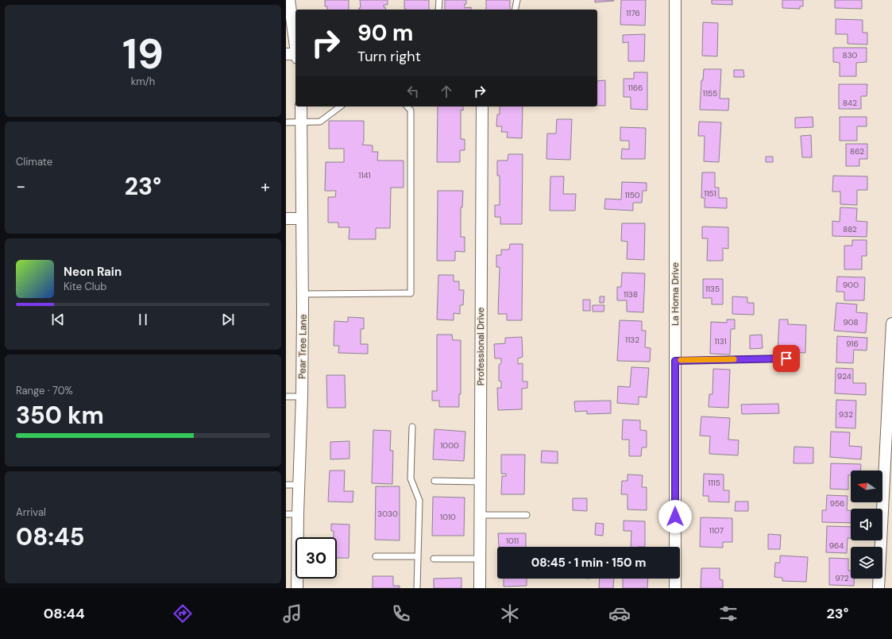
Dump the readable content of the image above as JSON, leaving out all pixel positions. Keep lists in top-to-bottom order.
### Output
{
  "streets": {
    "street": ["La Homa Drive", "Pear Tree Lane", "Professional Drive"]
  },
  "house_numbers": [
    "1176",
    "830",
    "1166",
    "1155",
    "842",
    "862",
    "1141",
    "1151",
    "1150",
    "882",
    "900",
    "1135",
    "1138",
    "908",
    "1132",
    "1131",
    "916",
    "924",
    "932",
    "1000",
    "1115",
    "956",
    "3030",
    "1010",
    "1107",
    "1011",
    "964",
    "972"
  ],
  "north": "left",
  "page": {
    "tile": [
      ["19", "km/h"],
      "Climate",
      ["Range · 70%", "350 km"],
      ["Arrival", "08:45"]
    ],
    "turn": ["90 m", "Turn right"],
    "heat": ["−", "23°", "+"],
    "song": ["Neon Rain", "Kite Club"],
    "limit": "30",
    "trip": "08:45 · 1 min · 150 m",
    "tabs": ["08:44", "23°"]
  }
}
